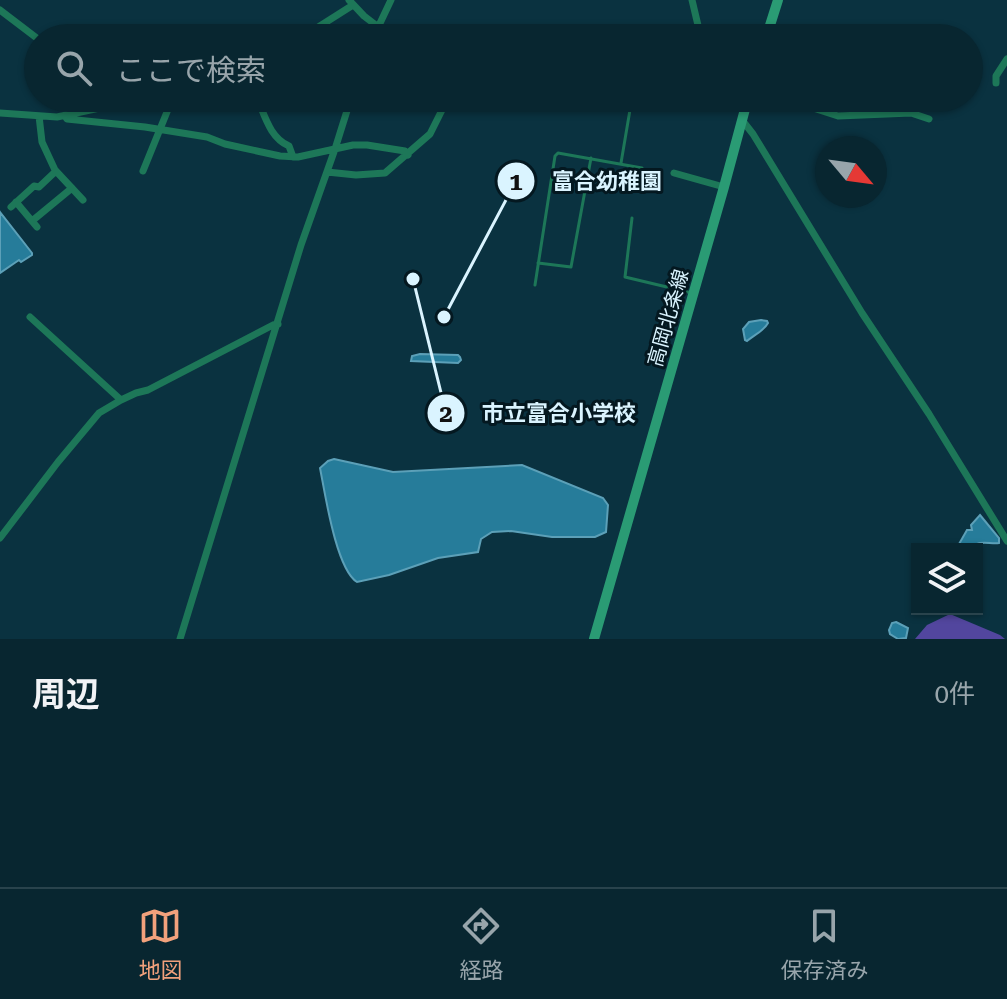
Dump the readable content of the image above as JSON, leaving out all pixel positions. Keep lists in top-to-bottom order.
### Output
{
  "streets": {
    "main road": ["高岡北条線"]
  },
  "places": ["市立富合小学校", "富合幼稚園"],
  "north": "bottom right",
  "page": {
    "search": "ここで検索",
    "heading": ["周辺", "0件"],
    "nav": ["地図", "経路", "保存済み"]
  }
}
